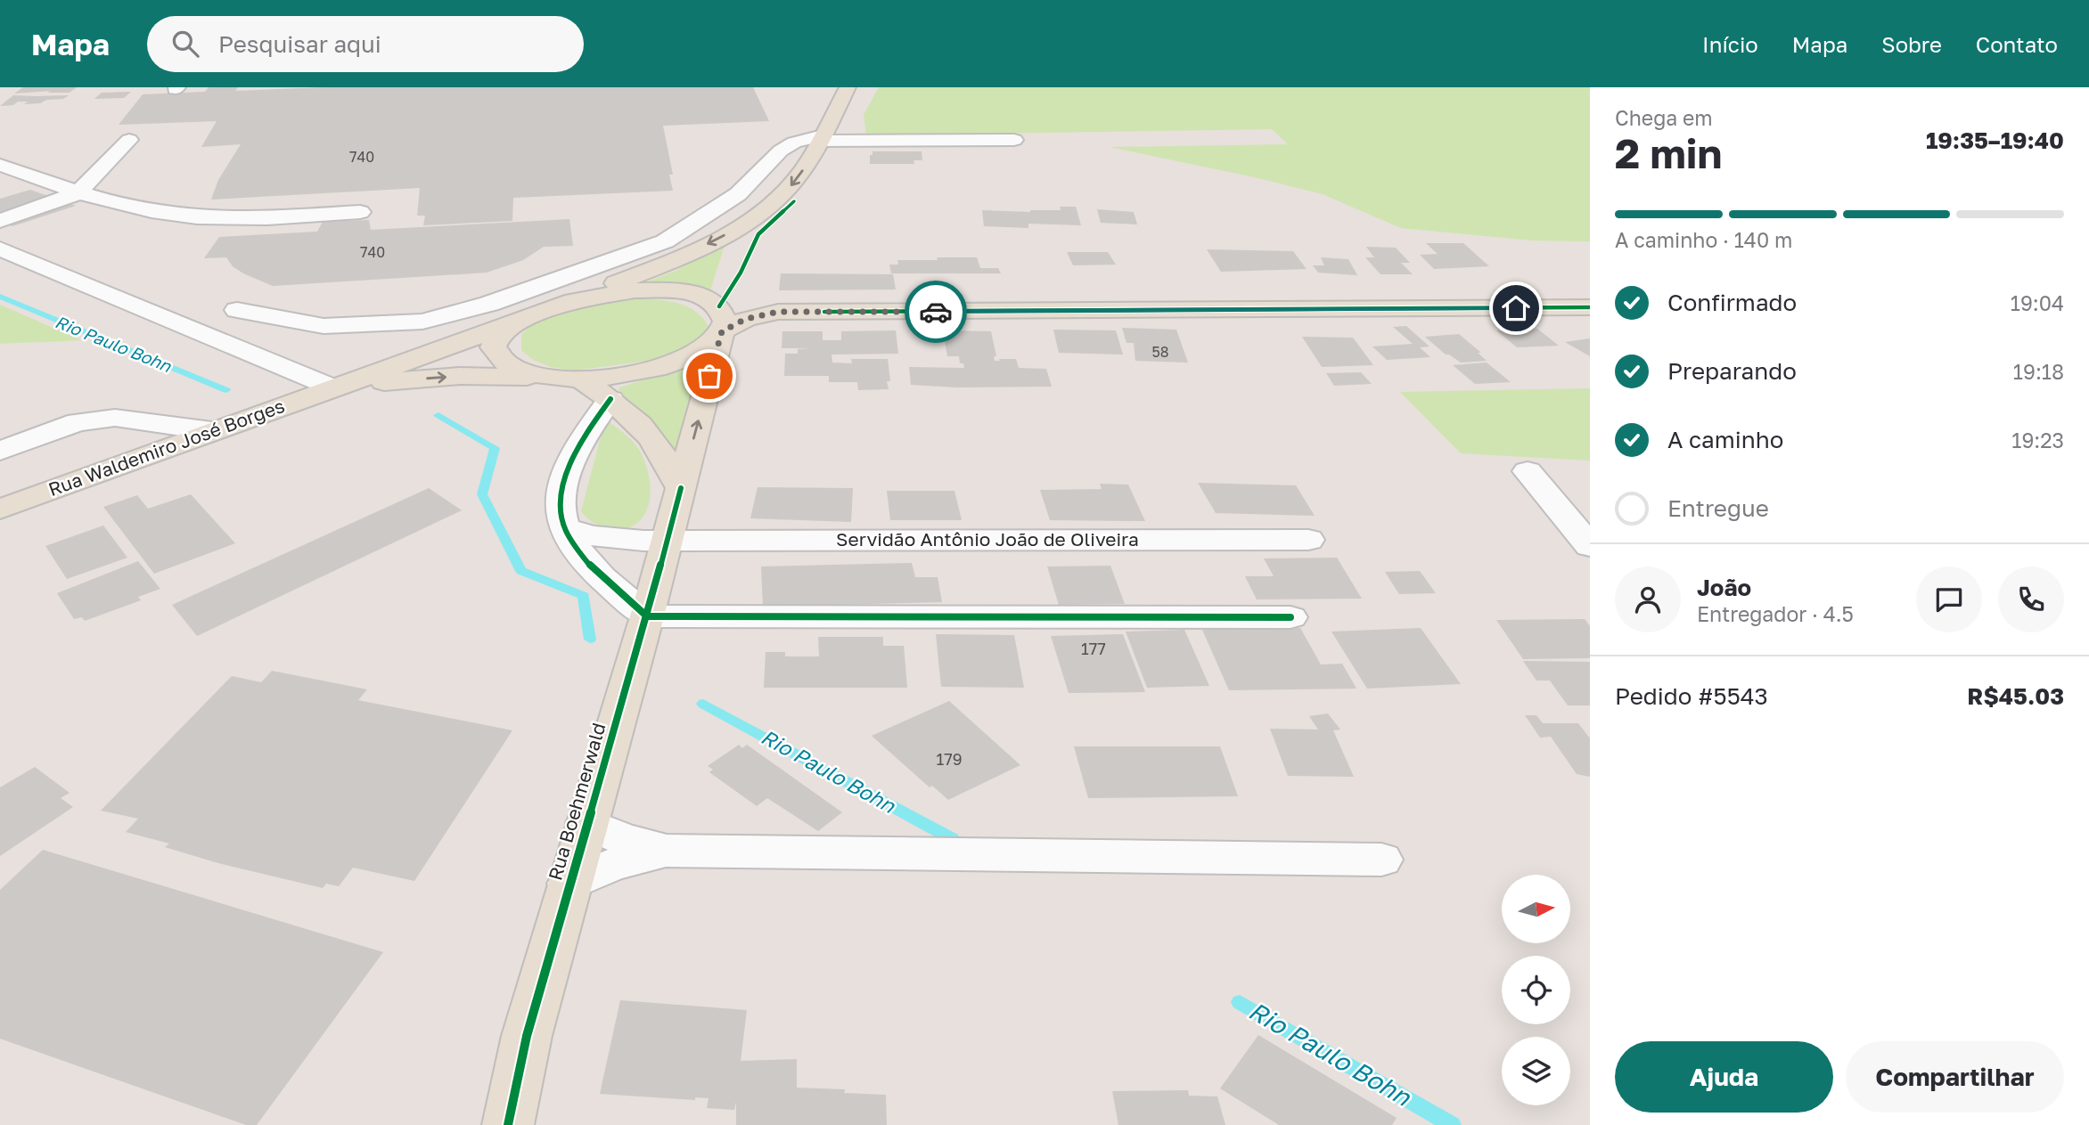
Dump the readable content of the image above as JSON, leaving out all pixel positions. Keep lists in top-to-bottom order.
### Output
{
  "streets": {
    "main road": ["Rua Waldemiro José Borges", "Rua Boehmerwald"],
    "street": ["Servidão Antônio João de Oliveira"]
  },
  "crossings": [
    ["Servidão Antônio João de Oliveira", "Rua Boehmerwald"]
  ],
  "water": ["Rio Paulo Bohn"],
  "house_numbers": [
    "740",
    "740",
    "58",
    "177",
    "179"
  ],
  "north": "right",
  "page": {
    "header": "Mapa",
    "search": "Pesquisar aqui",
    "nav": [
      "Início",
      "Mapa",
      "Sobre",
      "Contato"
    ],
    "heading": ["2 min", "Chega em", "19:35–19:40"],
    "panel": [
      "João",
      "Entregador · 4.5",
      "Pedido #5543",
      "R$45.03"
    ],
    "bar": "A caminho · 140 m",
    "list": [
      ["Confirmado", "19:04"],
      ["Preparando", "19:18"],
      ["A caminho", "19:23"],
      "Entregue"
    ],
    "buttons": ["Ajuda", "Compartilhar"]
  }
}
